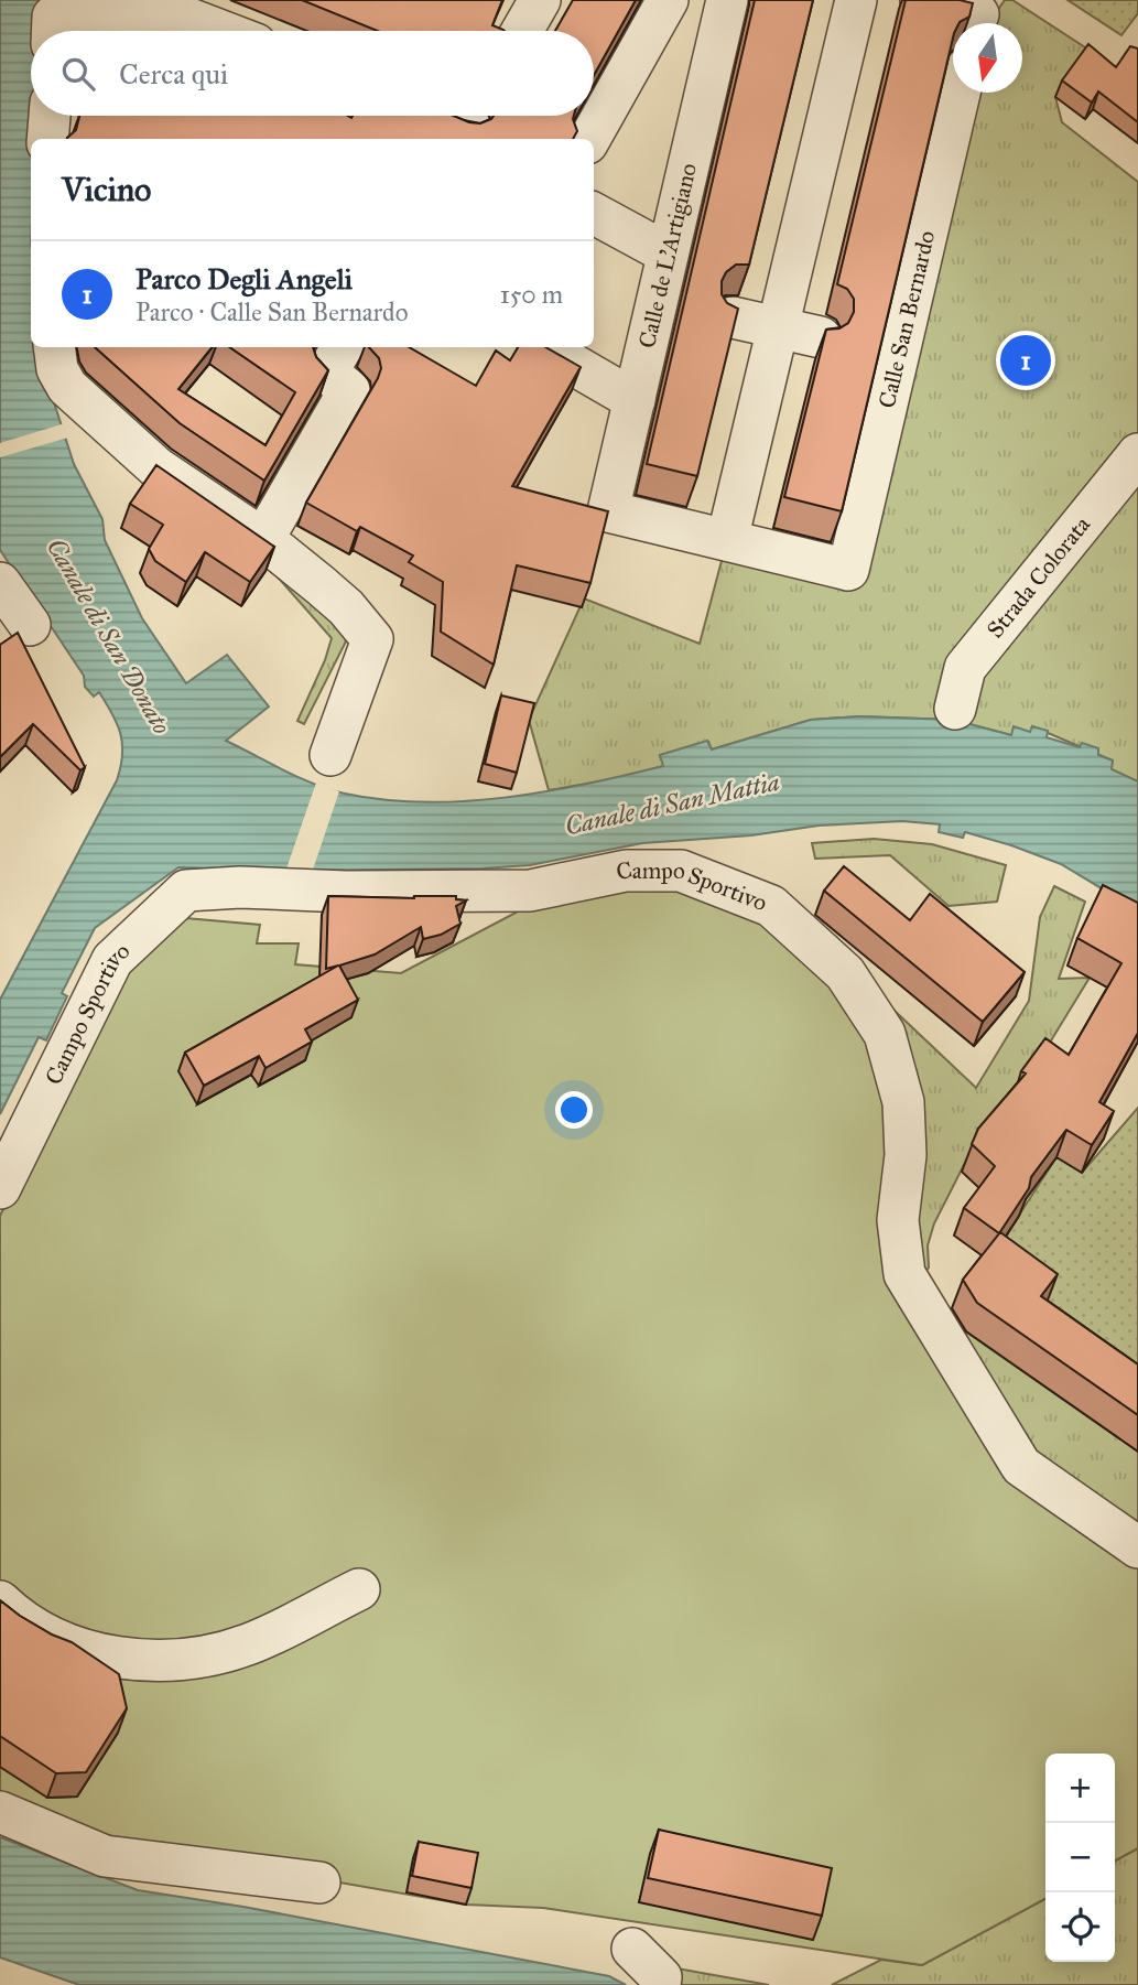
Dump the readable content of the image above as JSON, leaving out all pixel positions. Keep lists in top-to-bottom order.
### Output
{
  "streets": {
    "street": [
      "Calle de L'Artigiano",
      "Calle San Bernardo",
      "Strada Colorata",
      "Campo Sportivo"
    ]
  },
  "crossings": [
    ["Calle de L'Artigiano", "Calle San Bernardo"]
  ],
  "water": ["Canale di San Donato", "Canale di San Mattia"],
  "north": "bottom",
  "page": {
    "search": "Cerca qui",
    "heading": "Vicino",
    "list": [
      {
        "mark": "1",
        "name": "Parco Degli Angeli",
        "note": "Parco · Calle San Bernardo",
        "value": "150 m"
      }
    ],
    "pins": "1",
    "map_buttons": ["+", "−"]
  }
}
